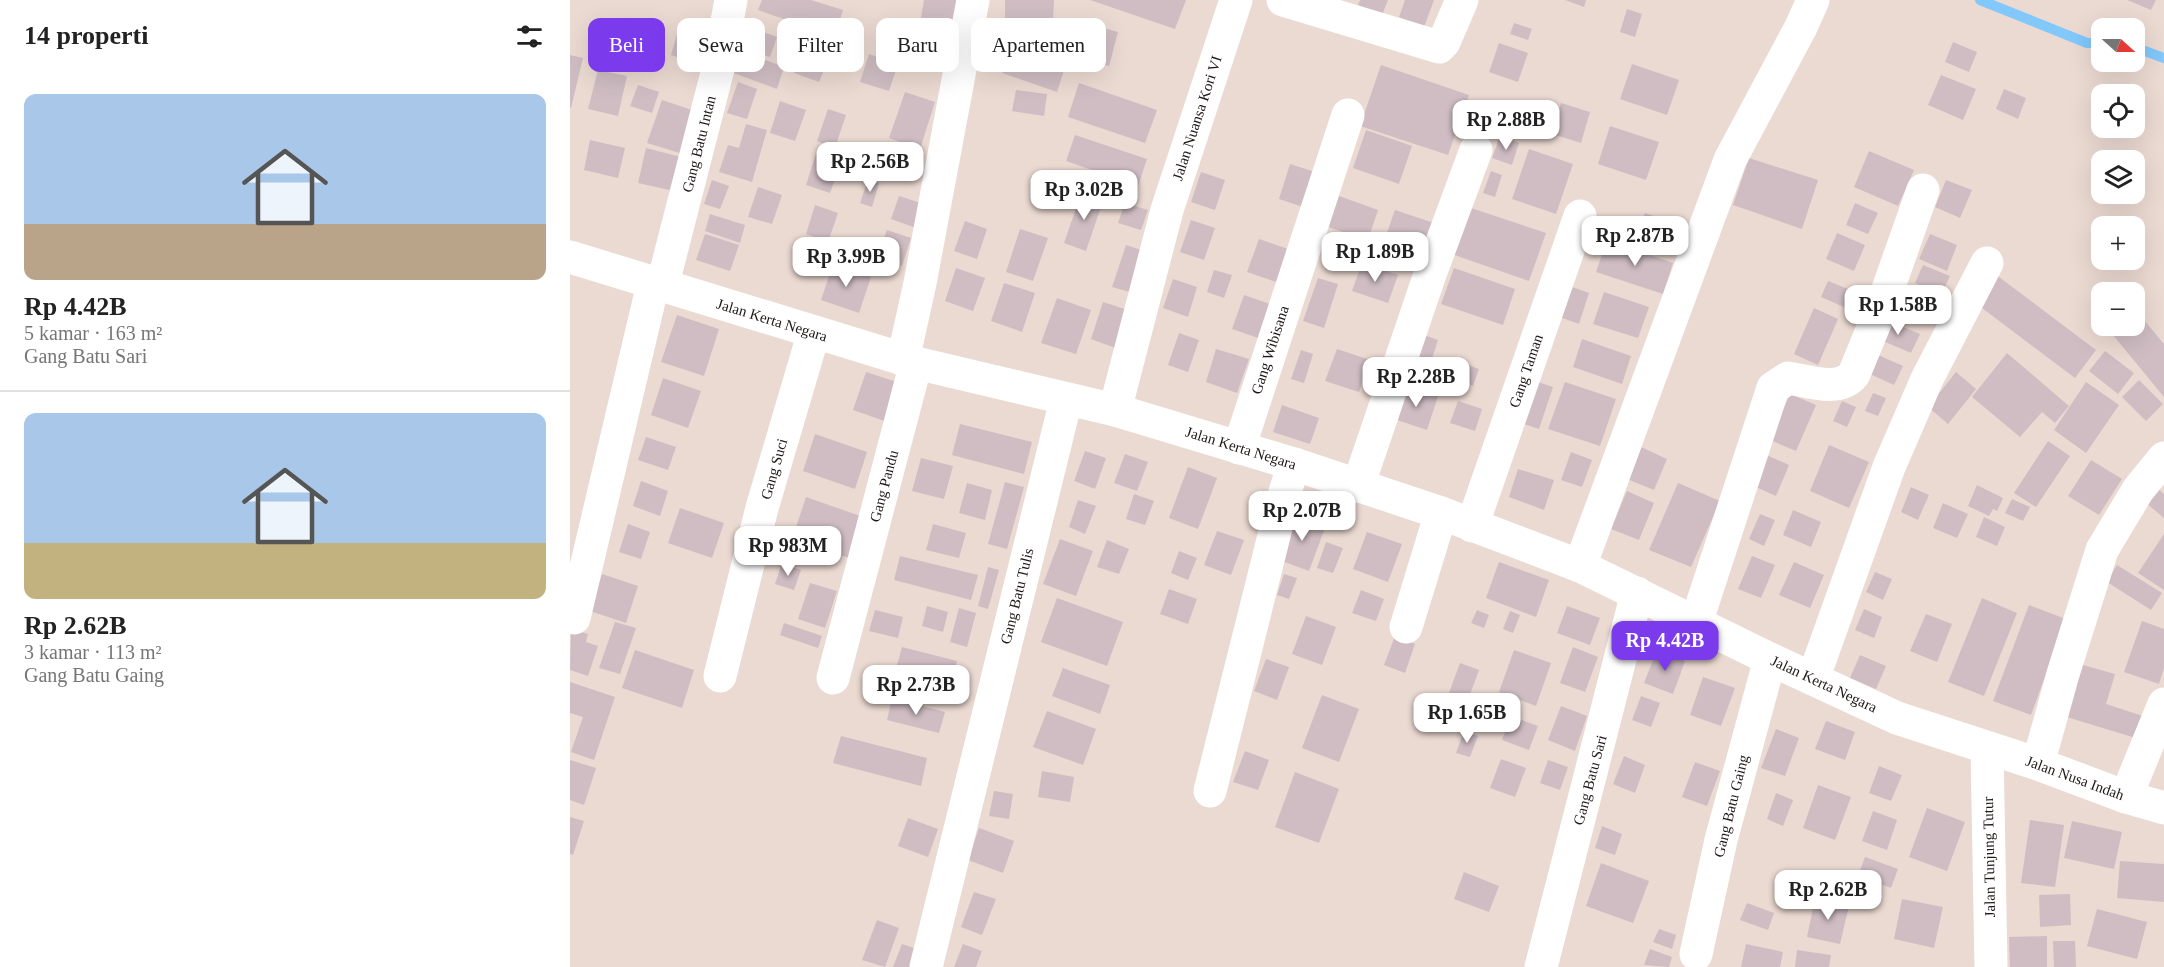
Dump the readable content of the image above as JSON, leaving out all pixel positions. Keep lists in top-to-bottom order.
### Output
{
  "streets": {
    "street": [
      "Jalan Nuansa Kori VI",
      "Gang Batu Intan",
      "Jalan Kerta Negara",
      "Gang Wibisana",
      "Gang Taman",
      "Gang Suci",
      "Gang Pandu",
      "Gang Batu Tulis",
      "Jalan Nusa Indah",
      "Gang Batu Sari",
      "Gang Batu Gaing",
      "Jalan Tunjung Tutur"
    ]
  },
  "crossings": [
    ["Jalan Nuansa Kori VI", "Jalan Kerta Negara"],
    ["Gang Batu Intan", "Jalan Kerta Negara"],
    ["Jalan Kerta Negara", "Gang Wibisana"],
    ["Jalan Kerta Negara", "Gang Taman"],
    ["Jalan Kerta Negara", "Gang Suci"],
    ["Jalan Kerta Negara", "Gang Pandu"],
    ["Jalan Kerta Negara", "Gang Batu Tulis"],
    ["Jalan Kerta Negara", "Jalan Nusa Indah"],
    ["Jalan Kerta Negara", "Gang Batu Sari"],
    ["Jalan Kerta Negara", "Gang Batu Gaing"],
    ["Jalan Kerta Negara", "Jalan Tunjung Tutur"],
    ["Jalan Nusa Indah", "Jalan Tunjung Tutur"]
  ],
  "north": "right",
  "page": {
    "heading": "14 properti",
    "map_buttons": ["+", "−"],
    "chip": [
      "Beli",
      "Sewa",
      "Filter",
      "Baru",
      "Apartemen"
    ],
    "list": [
      {
        "name": "Rp 4.42B",
        "note": "5 kamar · 163 m² · Gang Batu Sari"
      },
      {
        "name": "Rp 2.62B",
        "note": "3 kamar · 113 m² · Gang Batu Gaing"
      }
    ],
    "price": [
      "Rp 2.88B",
      "Rp 2.56B",
      "Rp 3.02B",
      "Rp 2.87B",
      "Rp 1.89B",
      "Rp 3.99B",
      "Rp 1.58B",
      "Rp 2.28B",
      "Rp 2.07B",
      "Rp 983M",
      "Rp 4.42B",
      "Rp 2.73B",
      "Rp 1.65B",
      "Rp 2.62B"
    ]
  }
}
